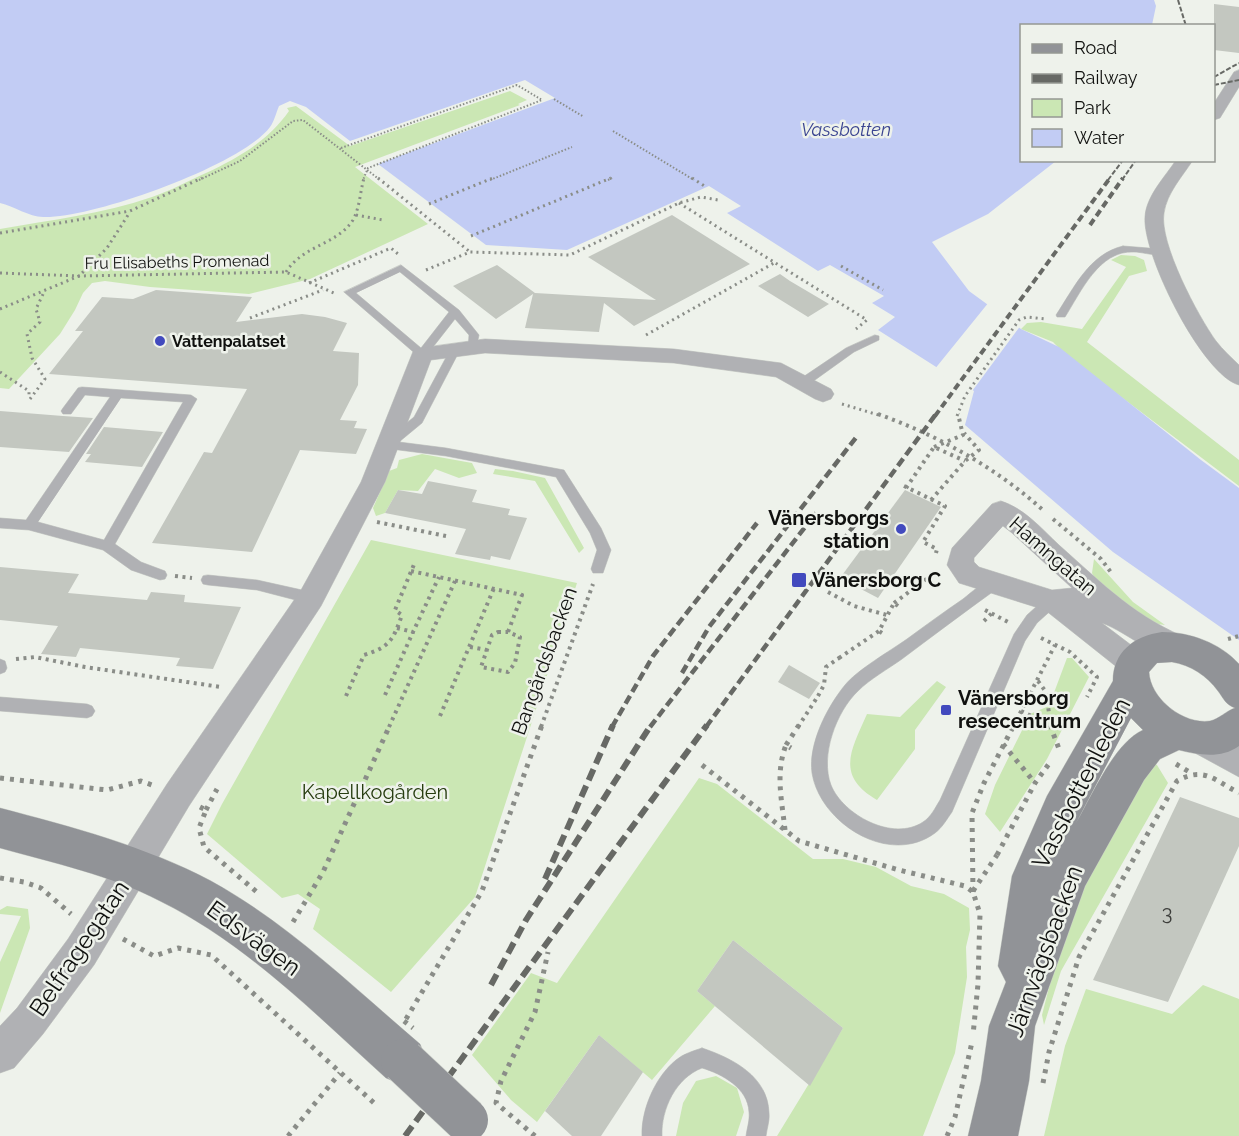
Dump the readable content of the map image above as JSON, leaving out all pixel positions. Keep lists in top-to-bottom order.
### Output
{
  "streets": {
    "main road": ["Vassbottenleden", "Edsvägen", "Järnvägsbacken"],
    "street": ["Hamngatan", "Belfragegatan"],
    "lane": ["Bangårdsbacken"],
    "path": ["Fru Elisabeths Promenad"]
  },
  "crossings": [
    ["Hamngatan", "Vassbottenleden"],
    ["Bangårdsbacken", "Edsvägen"],
    ["Bangårdsbacken", "Belfragegatan"],
    ["Vassbottenleden", "Järnvägsbacken"],
    ["Edsvägen", "Belfragegatan"]
  ],
  "water": ["Vassbotten"],
  "parks": ["Kapellkogården"],
  "places": {
    "other": ["Vattenpalatset", "Vänersborgs station"],
    "transit": ["Vänersborg C", "Vänersborg resecentrum"]
  },
  "house_numbers": ["3"],
  "legend": [
    "Road",
    "Railway",
    "Park",
    "Water"
  ]
}
